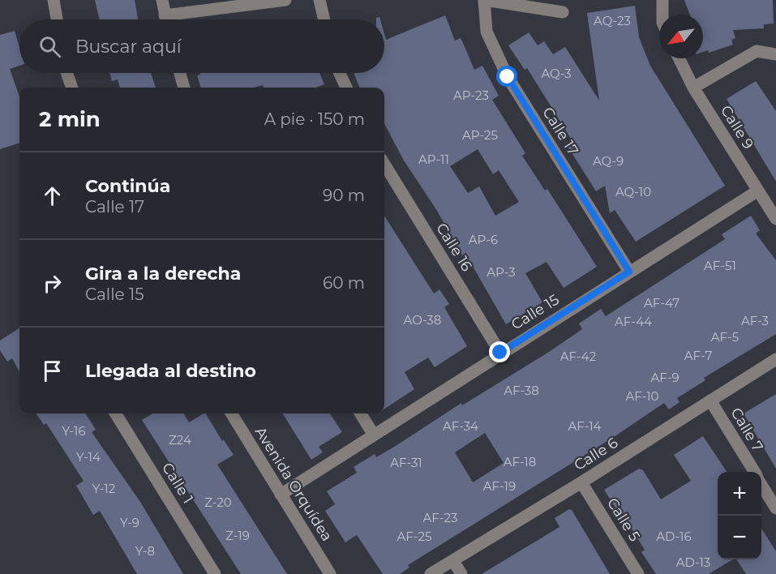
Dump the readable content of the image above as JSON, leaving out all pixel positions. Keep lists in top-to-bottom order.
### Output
{
  "streets": {
    "street": [
      "Calle 9",
      "Calle 17",
      "Calle 16",
      "Calle 15",
      "Calle 7",
      "Calle 6",
      "Calle 1",
      "Avenida Orquídea",
      "Calle 5"
    ]
  },
  "crossings": [
    ["Calle 9", "Calle 15"],
    ["Calle 17", "Calle 15"],
    ["Calle 16", "Calle 15"],
    ["Calle 15", "Avenida Orquídea"],
    ["Calle 7", "Calle 6"],
    ["Calle 6", "Calle 5"]
  ],
  "house_numbers": [
    "AQ-23",
    "AQ-3",
    "AP-23",
    "AP-25",
    "AP-11",
    "AQ-9",
    "AQ-10",
    "AP-6",
    "AF-51",
    "AP-3",
    "AF-47",
    "AO-38",
    "AF-3",
    "AF-44",
    "AF-5",
    "AF-7",
    "AF-42",
    "AF-9",
    "AF-38",
    "AF-10",
    "AF-34",
    "AF-14",
    "Y-16",
    "Z24",
    "Y-14",
    "AF-18",
    "AF-31",
    "AF-19",
    "Y-12",
    "Z-20",
    "AF-23",
    "Y-9",
    "Z-19",
    "AF-25",
    "AD-16",
    "Y-8",
    "AD-13"
  ],
  "north": "bottom left",
  "page": {
    "search": "Buscar aquí",
    "heading": ["2 min", "A pie · 150 m"],
    "list": [
      ["Continúa", "Calle 17", "90 m"],
      ["Gira a la derecha", "Calle 15", "60 m"],
      "Llegada al destino"
    ],
    "map_buttons": ["+", "−"]
  }
}
